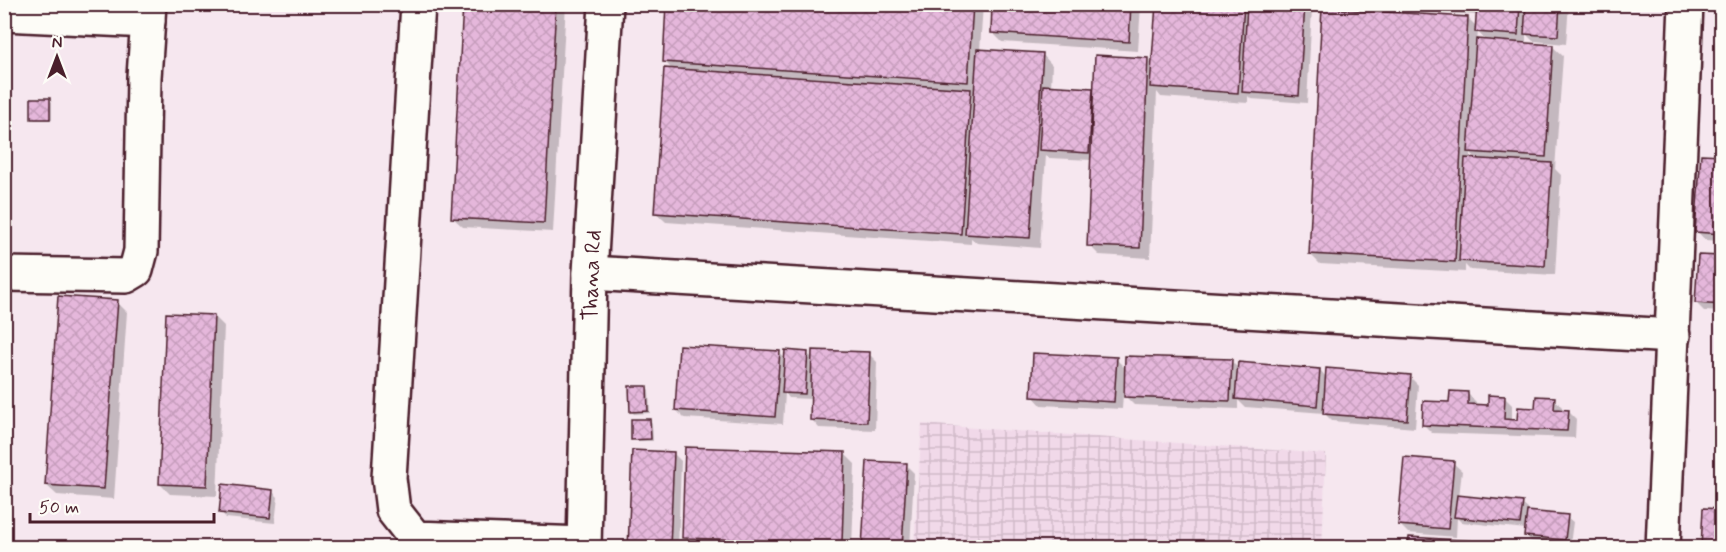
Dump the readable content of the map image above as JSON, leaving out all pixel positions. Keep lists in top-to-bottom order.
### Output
{
  "streets": {
    "street": ["Thana Rd"]
  },
  "scale_bar": "50 m",
  "north": "top"
}
